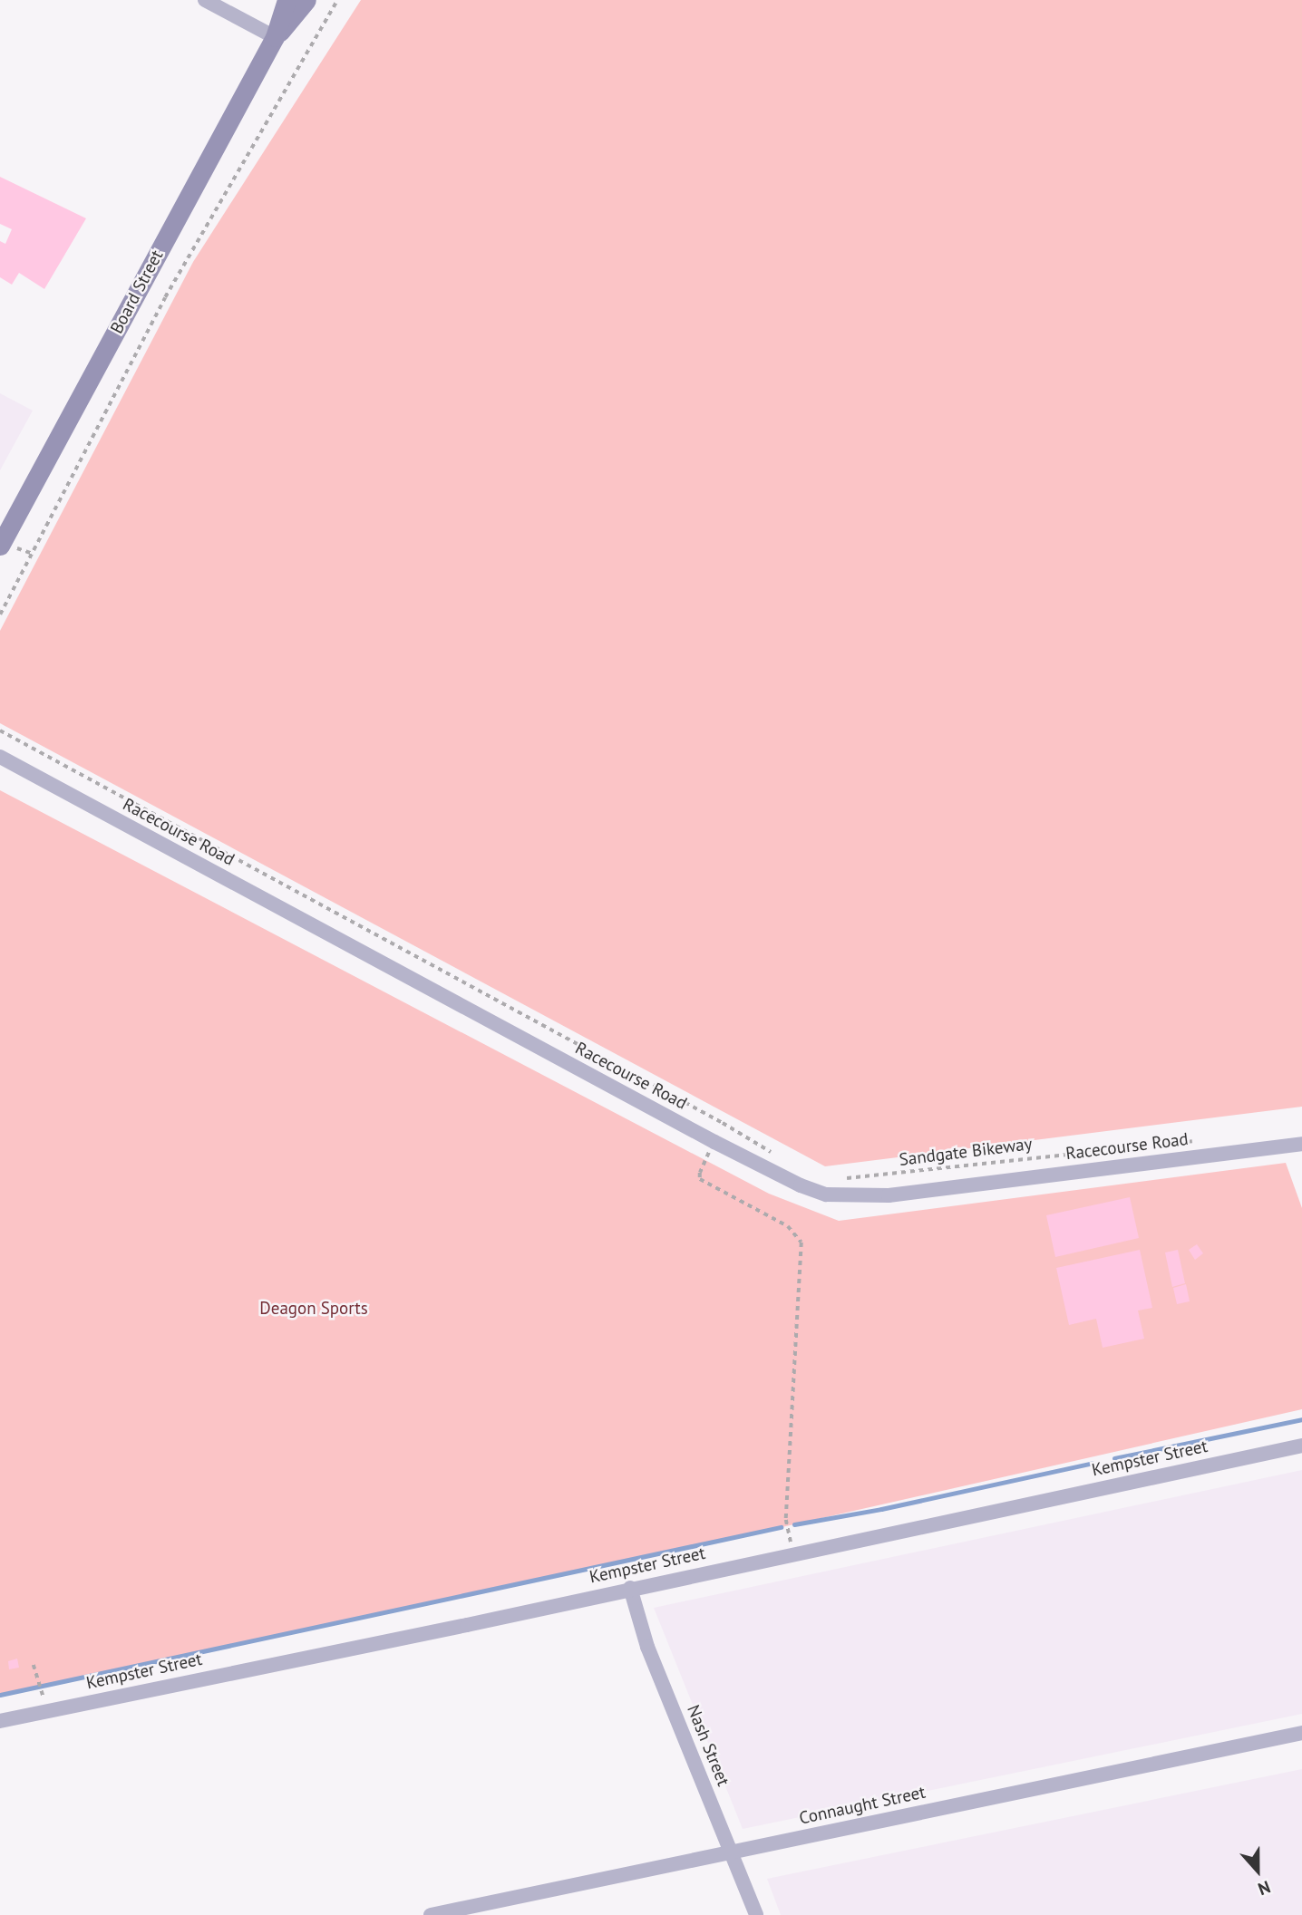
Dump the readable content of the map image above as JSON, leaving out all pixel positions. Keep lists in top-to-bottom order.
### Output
{
  "streets": {
    "main road": ["Board Street"],
    "street": [
      "Racecourse Road",
      "Kempster Street",
      "Nash Street",
      "Connaught Street"
    ],
    "path": ["Sandgate Bikeway"]
  },
  "crossings": [
    ["Kempster Street", "Nash Street"],
    ["Nash Street", "Connaught Street"]
  ],
  "parks": ["Deagon Sports"],
  "north": "bottom"
}
